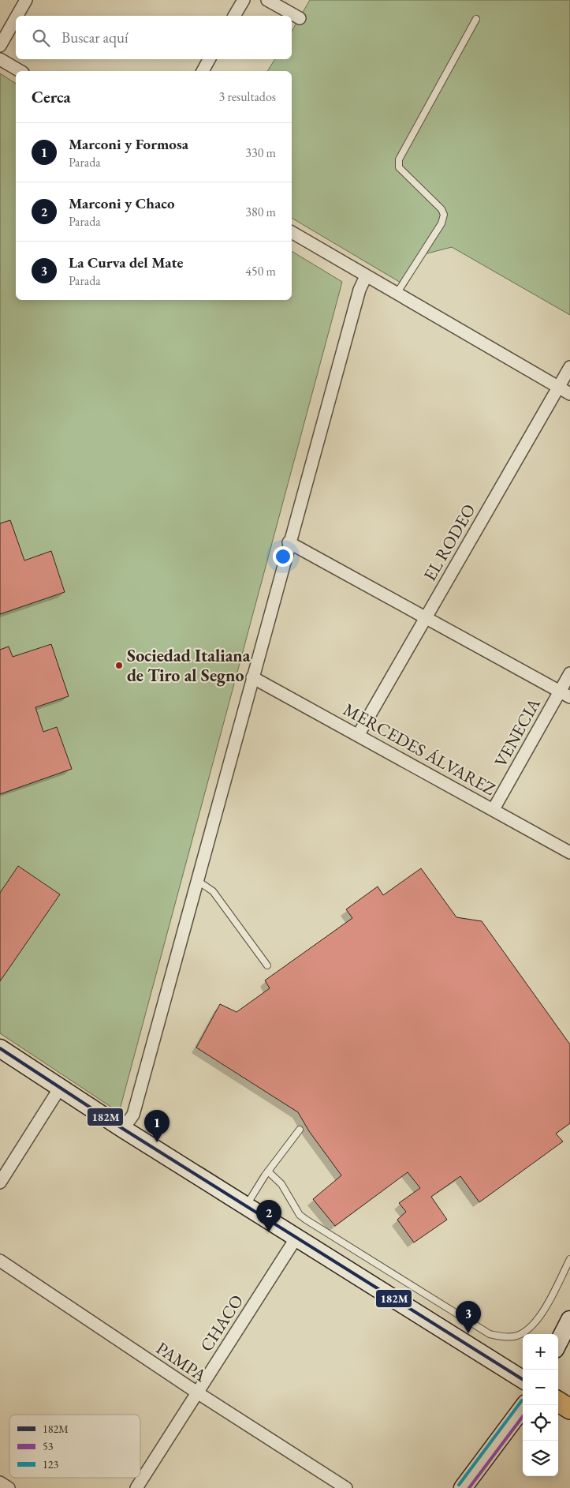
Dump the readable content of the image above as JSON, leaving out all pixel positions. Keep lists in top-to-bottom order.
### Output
{
  "streets": {
    "street": [
      "EL RODEO",
      "VENECIA",
      "MERCEDES ÁLVAREZ",
      "CHACO",
      "PAMPA"
    ]
  },
  "crossings": [
    ["EL RODEO", "MERCEDES ÁLVAREZ"],
    ["VENECIA", "MERCEDES ÁLVAREZ"],
    ["CHACO", "PAMPA"]
  ],
  "places": ["Sociedad Italiana de Tiro al Segno"],
  "lines": ["transit line 182M", "transit line 123", "transit line 53"],
  "legend": ["182M", "53", "123"],
  "page": {
    "search": "Buscar aquí",
    "heading": ["Cerca", "3 resultados"],
    "list": [
      {
        "mark": "1",
        "name": "Marconi y Formosa",
        "note": "Parada",
        "value": "330 m"
      },
      {
        "mark": "2",
        "name": "Marconi y Chaco",
        "note": "Parada",
        "value": "380 m"
      },
      {
        "mark": "3",
        "name": "La Curva del Mate",
        "note": "Parada",
        "value": "450 m"
      }
    ],
    "pins": ["1", "2", "3"],
    "map_buttons": ["+", "−"]
  }
}
